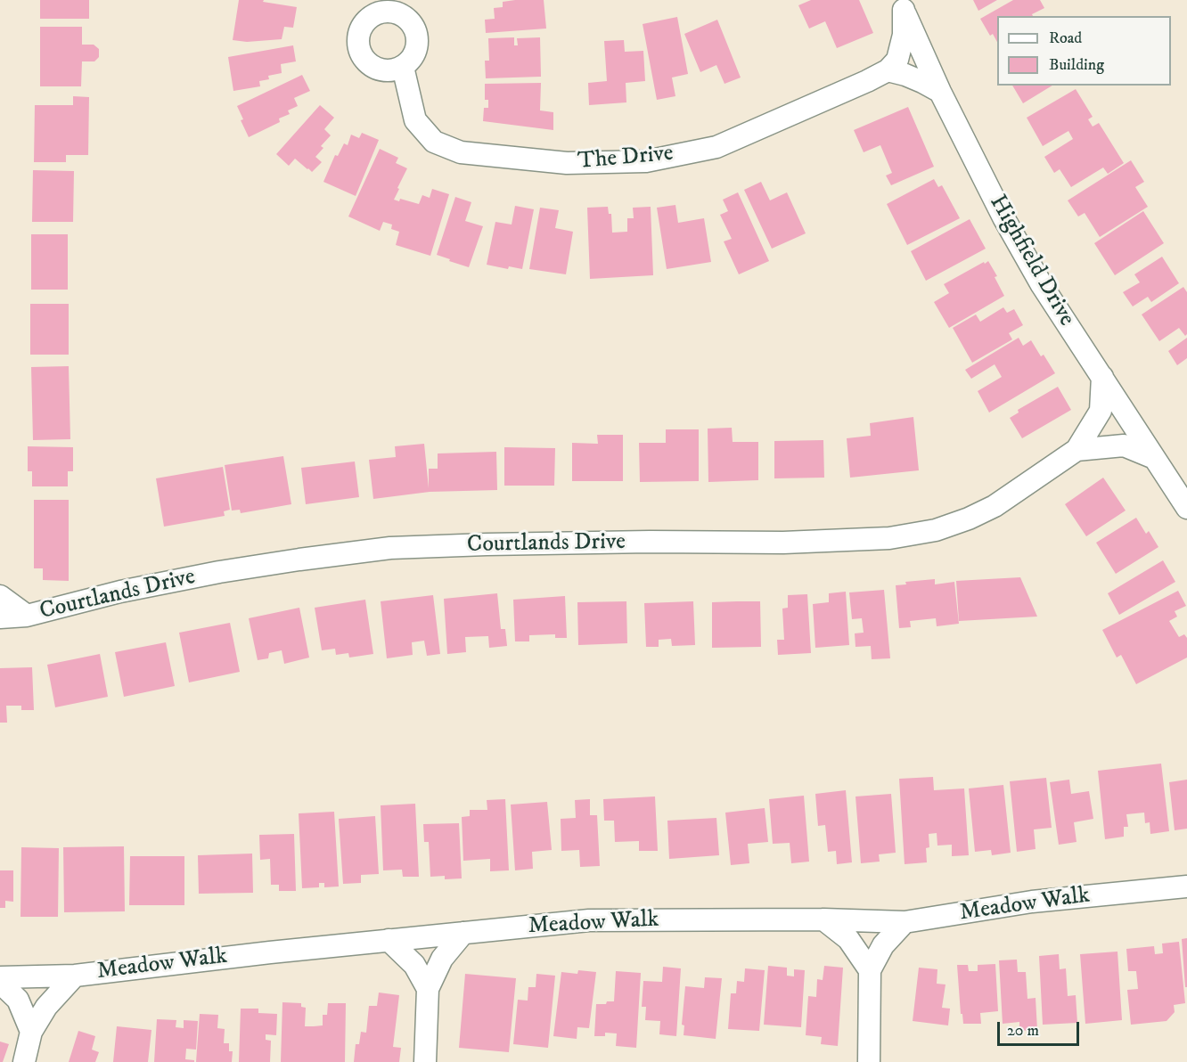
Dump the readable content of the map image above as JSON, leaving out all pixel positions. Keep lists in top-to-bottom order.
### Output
{
  "streets": {
    "street": [
      "The Drive",
      "Highfield Drive",
      "Courtlands Drive",
      "Meadow Walk"
    ]
  },
  "crossings": [
    ["Highfield Drive", "Courtlands Drive"]
  ],
  "legend": ["Road", "Building"],
  "scale_bar": "20 m"
}
